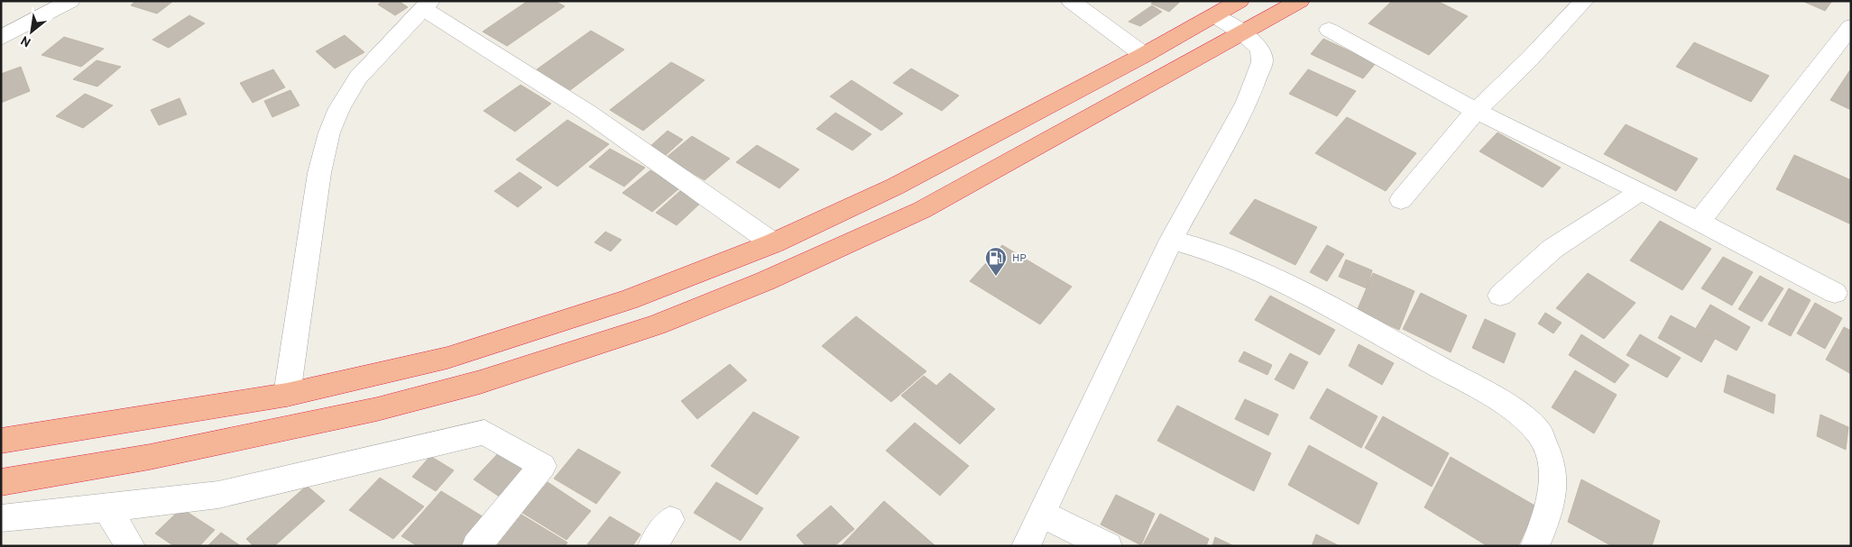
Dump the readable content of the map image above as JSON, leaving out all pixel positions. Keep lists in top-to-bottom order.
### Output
{
  "places": {
    "fuel station": ["HP"]
  },
  "north": "bottom left"
}
